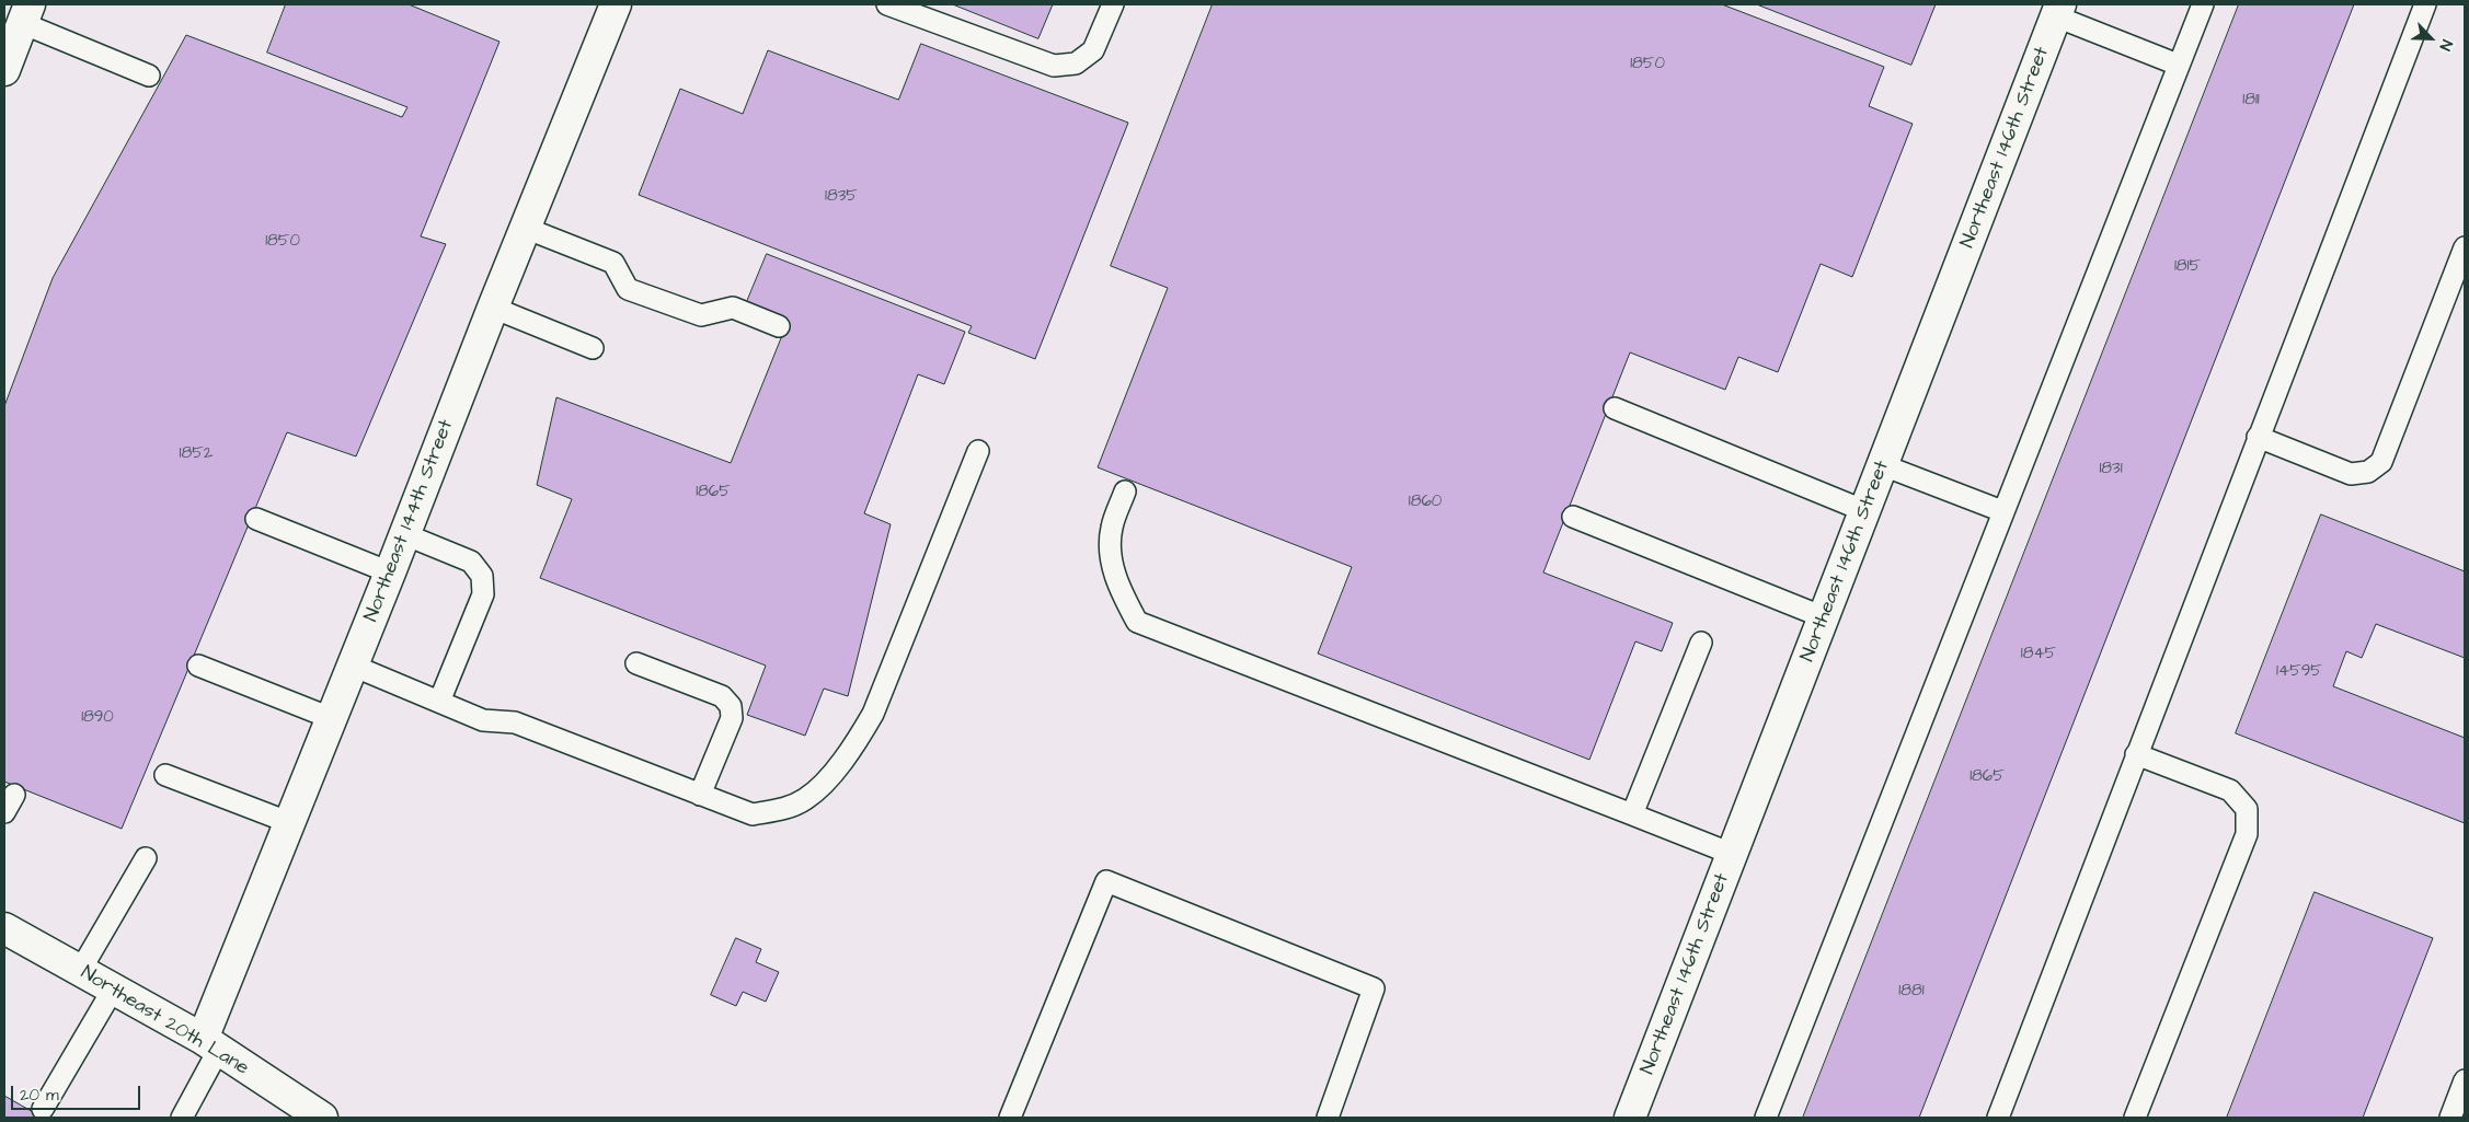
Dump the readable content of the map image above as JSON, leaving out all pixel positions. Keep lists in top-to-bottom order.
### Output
{
  "streets": {
    "street": ["Northeast 146th Street", "Northeast 144th Street", "Northeast 20th Lane"]
  },
  "crossings": [
    ["Northeast 144th Street", "Northeast 20th Lane"]
  ],
  "house_numbers": [
    "1850",
    "1811",
    "1835",
    "1850",
    "1815",
    "1852",
    "1831",
    "1865",
    "1860",
    "1845",
    "14595",
    "1890",
    "1865",
    "1881"
  ],
  "scale_bar": "20 m",
  "north": "bottom right"
}
